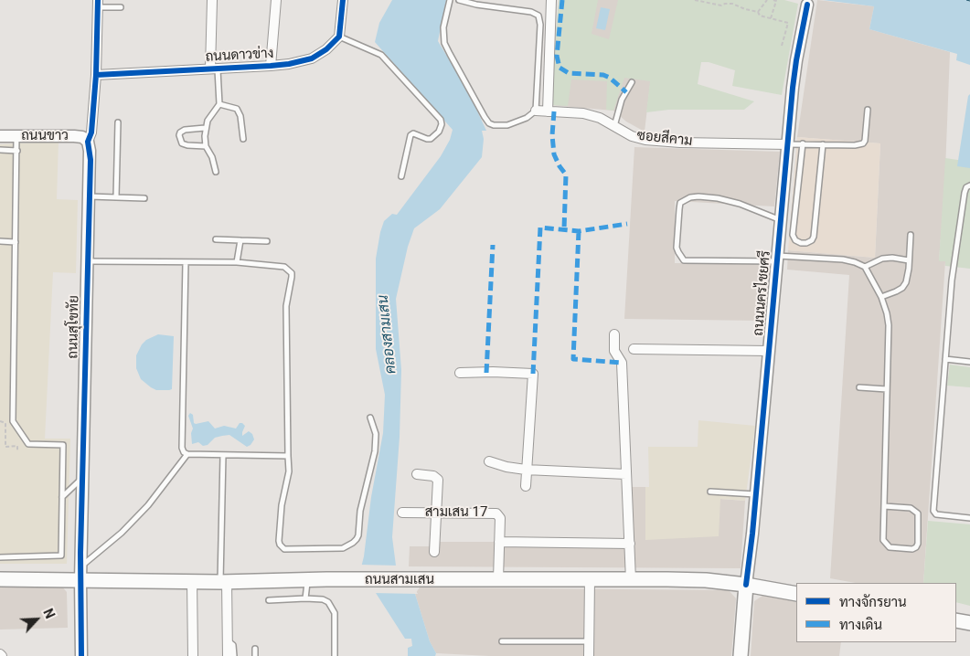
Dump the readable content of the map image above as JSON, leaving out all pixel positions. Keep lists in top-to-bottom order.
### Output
{
  "streets": {
    "main road": ["ถนนนครไชยศรี", "ถนนสามเสน"],
    "street": [
      "ถนนดาวข่าง",
      "ถนนขาว",
      "ซอยสีคาม",
      "ถนนสุโขทัย",
      "สามเสน 17"
    ]
  },
  "crossings": [
    ["ถนนดาวข่าง", "ถนนสุโขทัย"],
    ["ถนนขาว", "ถนนสุโขทัย"],
    ["ซอยสีคาม", "ถนนนครไชยศรี"],
    ["ถนนนครไชยศรี", "ถนนสามเสน"],
    ["ถนนสุโขทัย", "ถนนสามเสน"],
    ["สามเสน 17", "ถนนสามเสน"]
  ],
  "water": ["คลองสามเสน"],
  "legend": ["ทางจักรยาน", "ทางเดิน"],
  "north": "top right"
}
